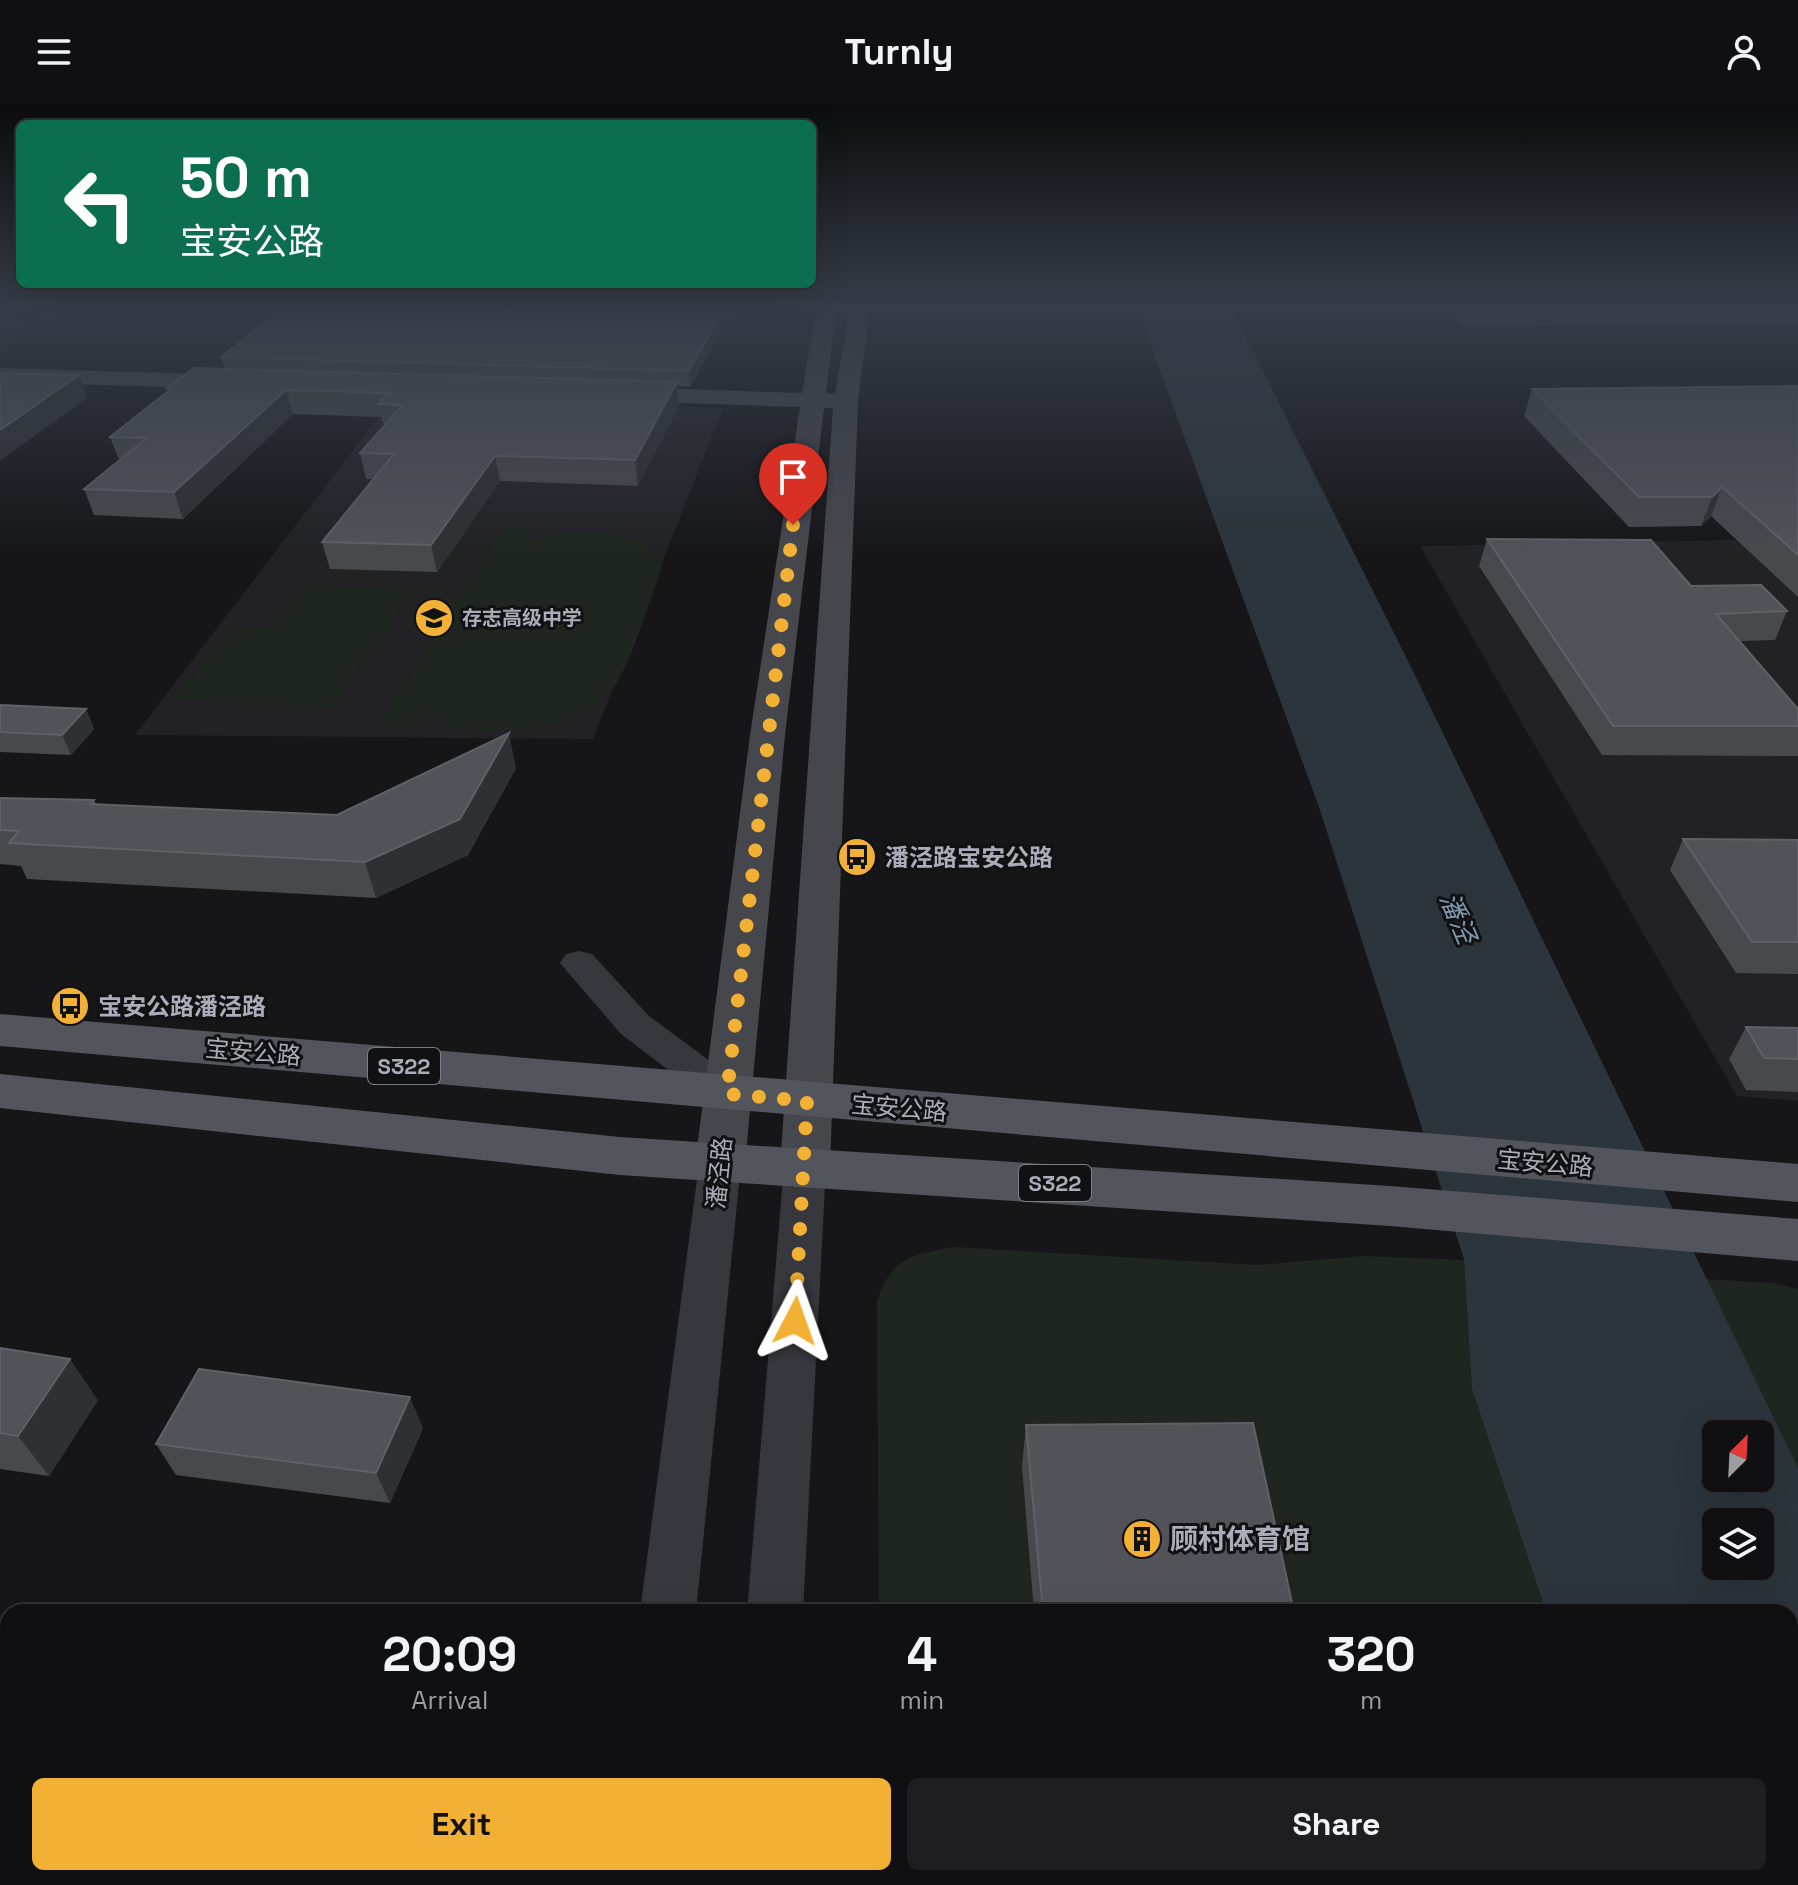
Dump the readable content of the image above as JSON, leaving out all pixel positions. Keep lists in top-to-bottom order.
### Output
{
  "streets": {
    "main road": ["宝安公路", "S322", "潘泾路"]
  },
  "crossings": [
    ["宝安公路", "潘泾路"],
    ["S322", "潘泾路"]
  ],
  "water": ["潘泾"],
  "places": {
    "school or university": ["存志高级中学"],
    "bus stop": ["潘泾路宝安公路", "宝安公路潘泾路"],
    "building": ["顾村体育馆"]
  },
  "north": "top right",
  "page": {
    "header": "Turnly",
    "turn": ["50 m", "宝安公路"],
    "eta": [
      "20:09",
      "Arrival",
      "4",
      "min",
      "320",
      "m"
    ],
    "buttons": ["Exit", "Share"]
  }
}
